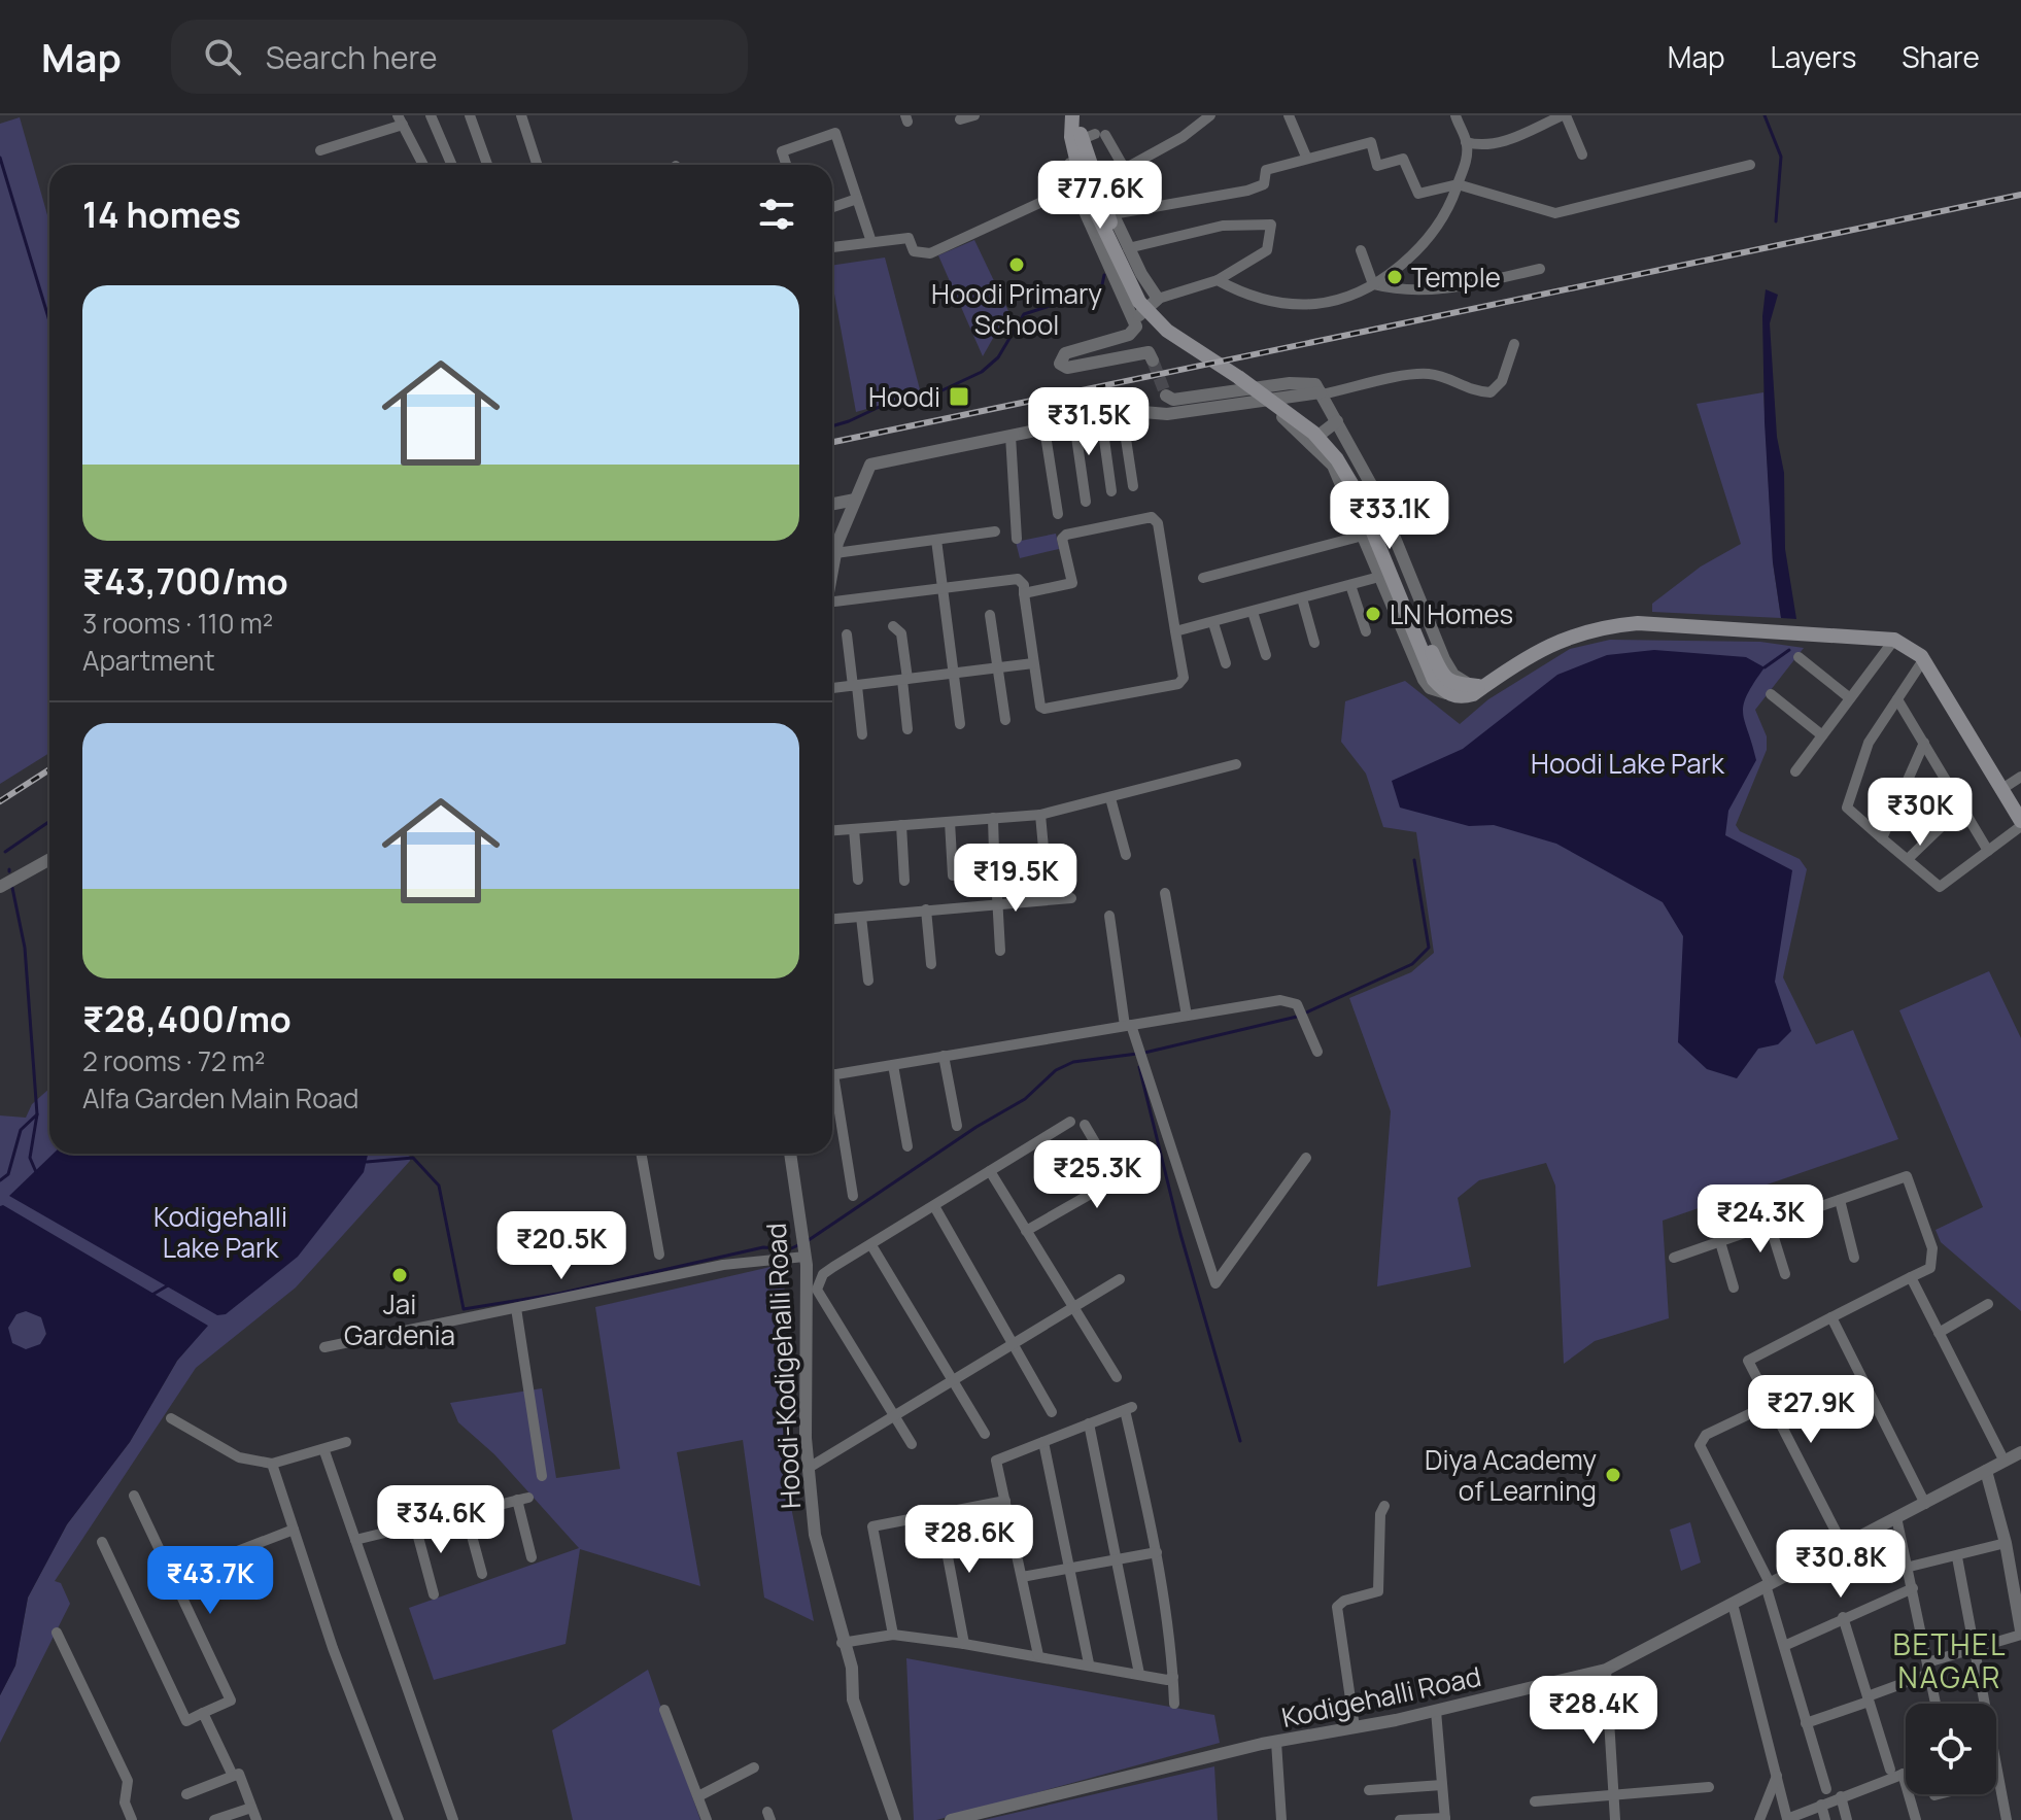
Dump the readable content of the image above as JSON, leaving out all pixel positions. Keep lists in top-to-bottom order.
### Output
{
  "streets": {
    "street": ["Hoodi-Kodigehalli Road", "Kodigehalli Road"]
  },
  "districts": ["BETHEL NAGAR"],
  "parks": ["Hoodi Lake Park", "Kodigehalli Lake Park"],
  "places": {
    "other": [
      "Hoodi Primary School",
      "Temple",
      "LN Homes",
      "Jai Gardenia",
      "Diya Academy of Learning"
    ],
    "transit": ["Hoodi"]
  },
  "page": {
    "header": "Map",
    "search": "Search here",
    "nav": ["Map", "Layers", "Share"],
    "price": [
      "₹77.6K",
      "₹31.5K",
      "₹33.1K",
      "₹30K",
      "₹19.5K",
      "₹25.3K",
      "₹24.3K",
      "₹20.5K",
      "₹27.9K",
      "₹34.6K",
      "₹28.6K",
      "₹30.8K",
      "₹43.7K",
      "₹28.4K"
    ],
    "heading": "14 homes",
    "list": [
      {
        "name": "₹43,700/mo",
        "note": "3 rooms · 110 m² · Apartment"
      },
      {
        "name": "₹28,400/mo",
        "note": "2 rooms · 72 m² · Alfa Garden Main Road"
      }
    ]
  }
}
